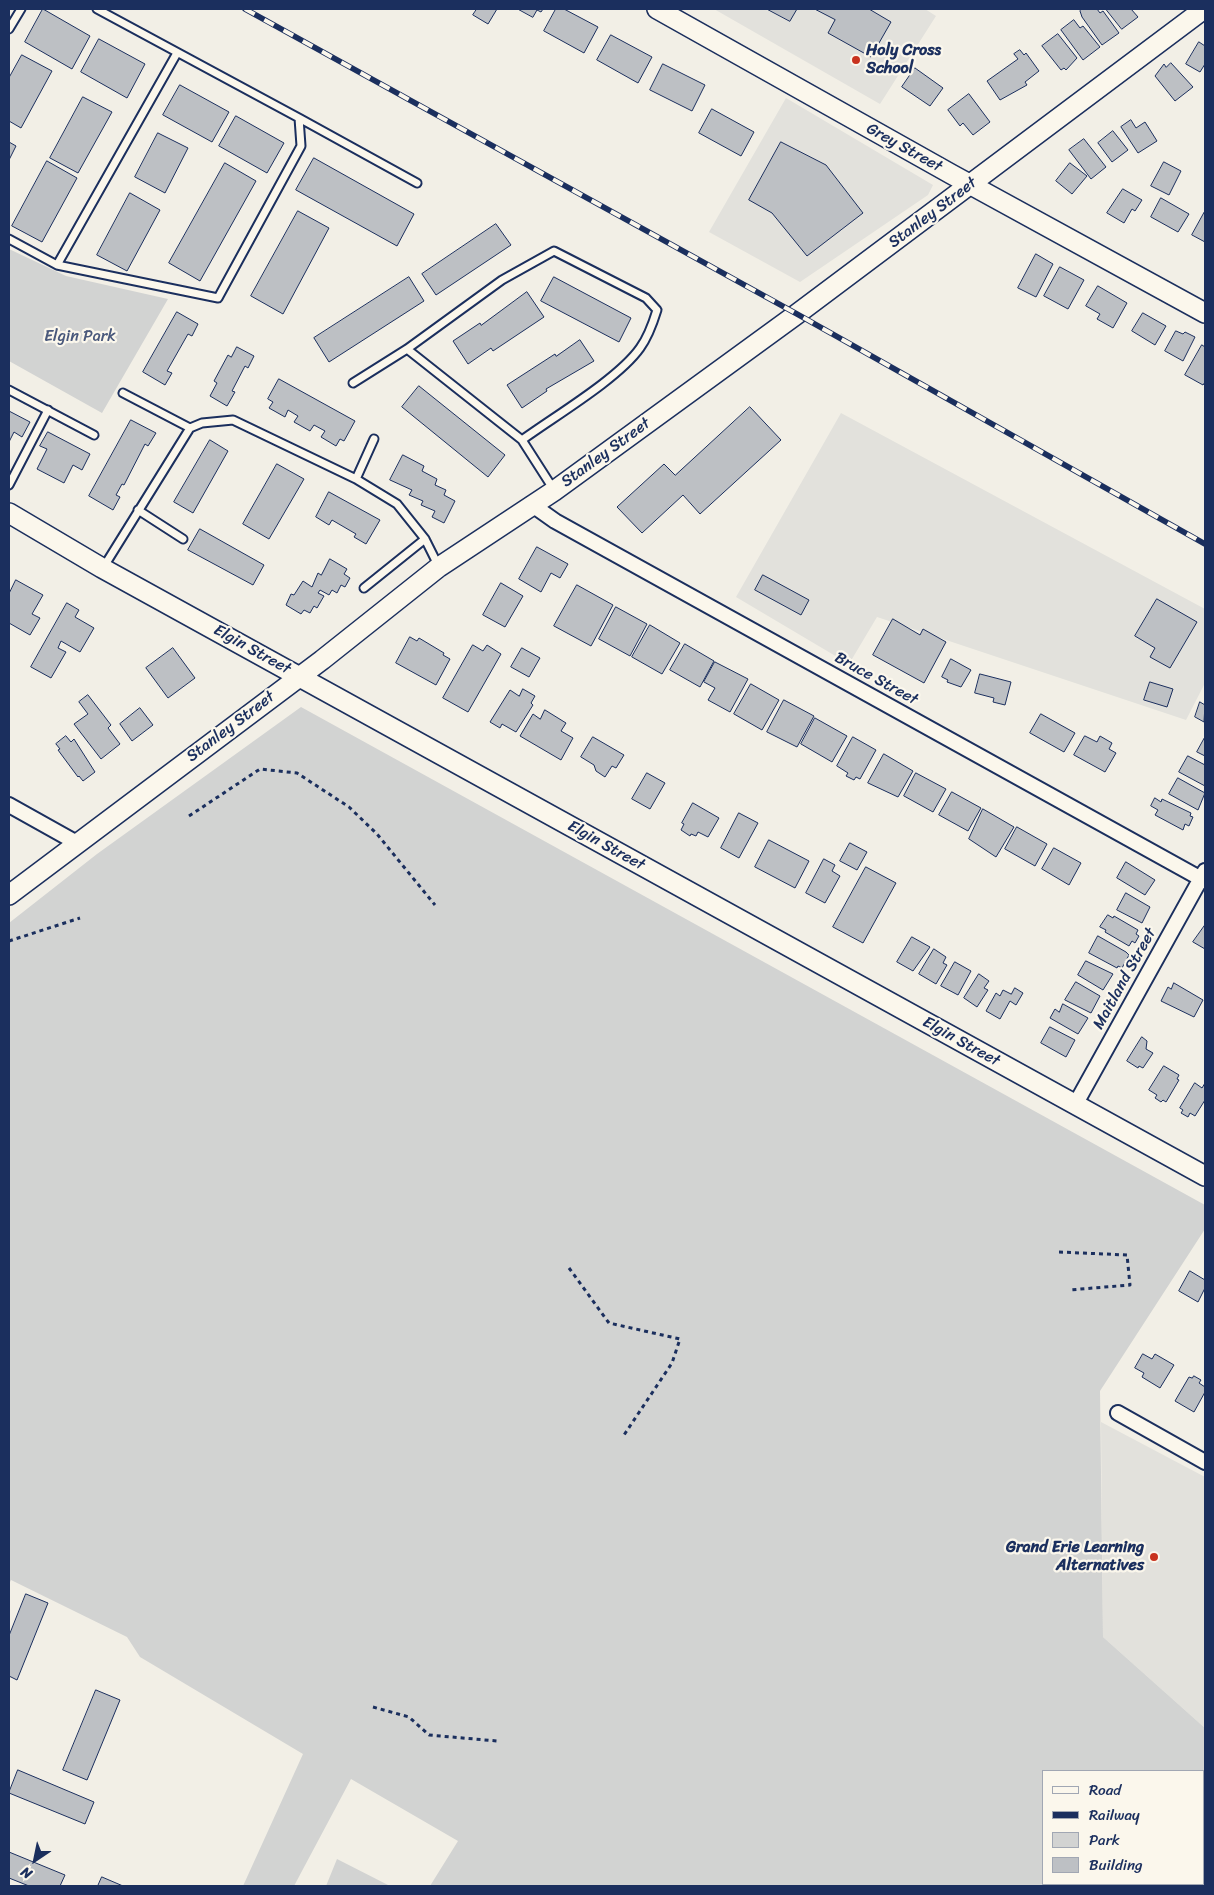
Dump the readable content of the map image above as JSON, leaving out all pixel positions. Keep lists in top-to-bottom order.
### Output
{
  "streets": {
    "street": [
      "Grey Street",
      "Stanley Street",
      "Elgin Street",
      "Bruce Street",
      "Maitland Street"
    ]
  },
  "crossings": [
    ["Grey Street", "Stanley Street"],
    ["Stanley Street", "Elgin Street"],
    ["Stanley Street", "Bruce Street"],
    ["Elgin Street", "Maitland Street"],
    ["Bruce Street", "Maitland Street"]
  ],
  "parks": ["Elgin Park"],
  "places": ["Holy Cross School", "Grand Erie Learning Alternatives"],
  "legend": [
    "Road",
    "Railway",
    "Park",
    "Building"
  ],
  "north": "bottom left"
}
